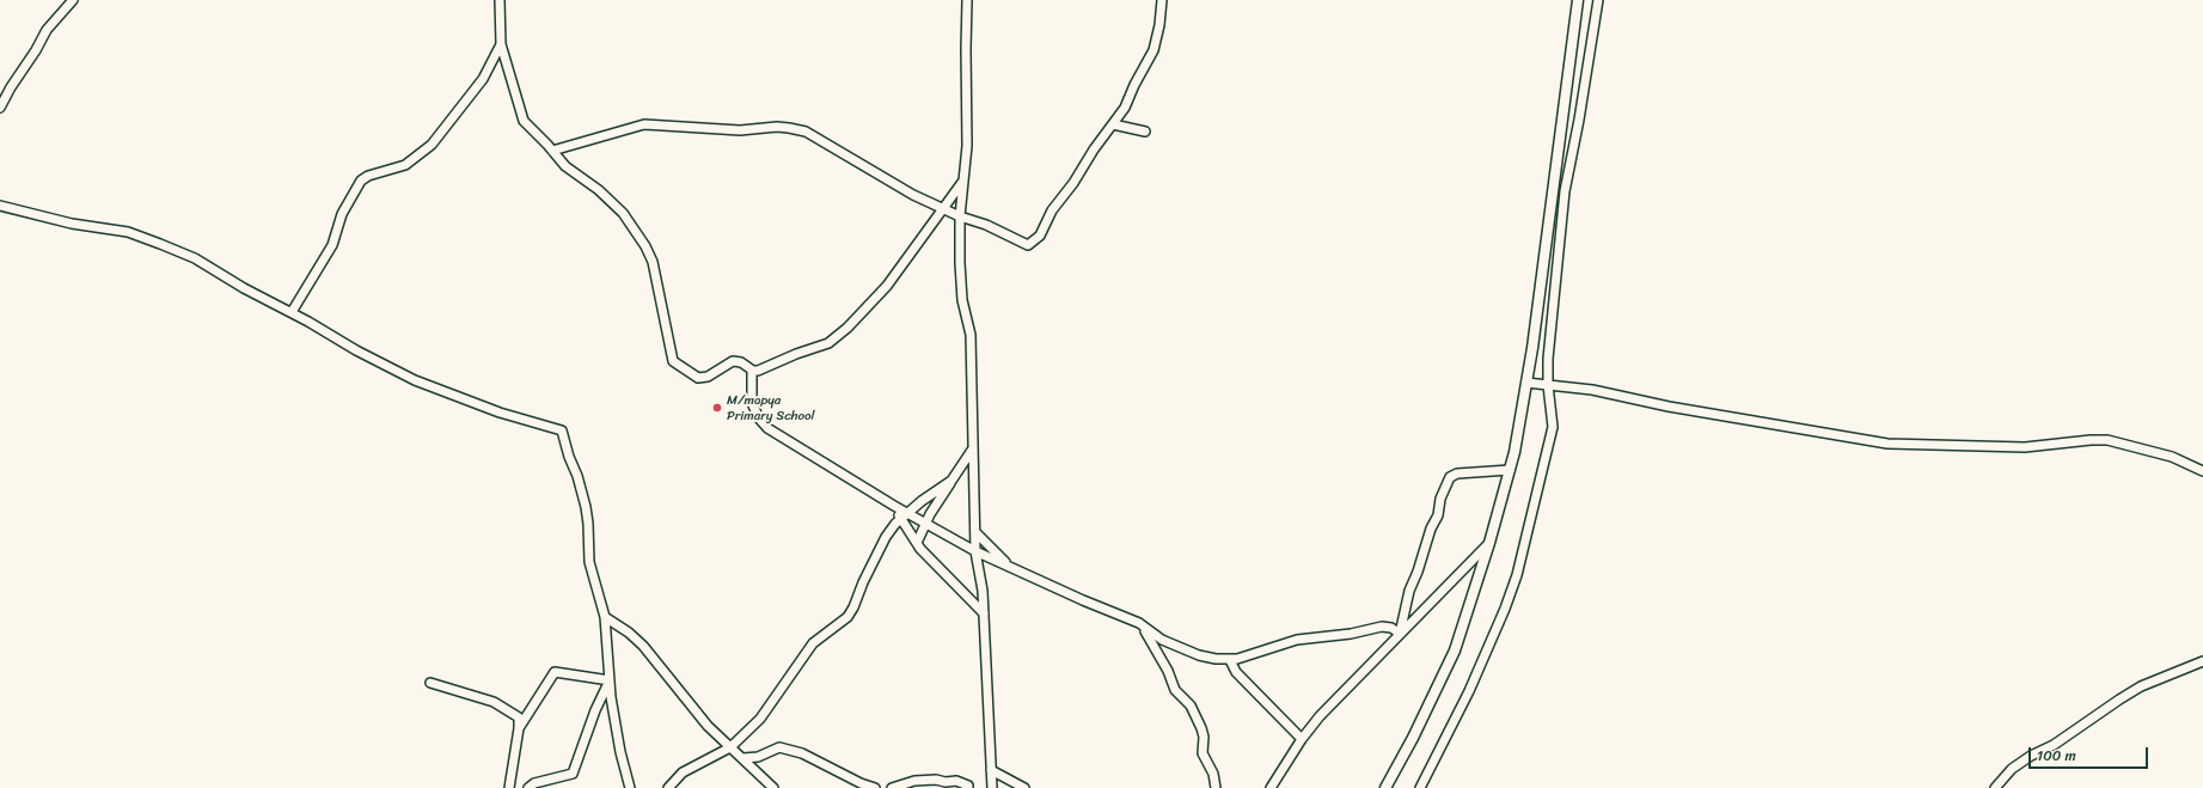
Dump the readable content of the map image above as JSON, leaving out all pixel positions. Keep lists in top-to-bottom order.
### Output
{
  "places": ["M/mapya Primary School"],
  "scale_bar": "100 m"
}
